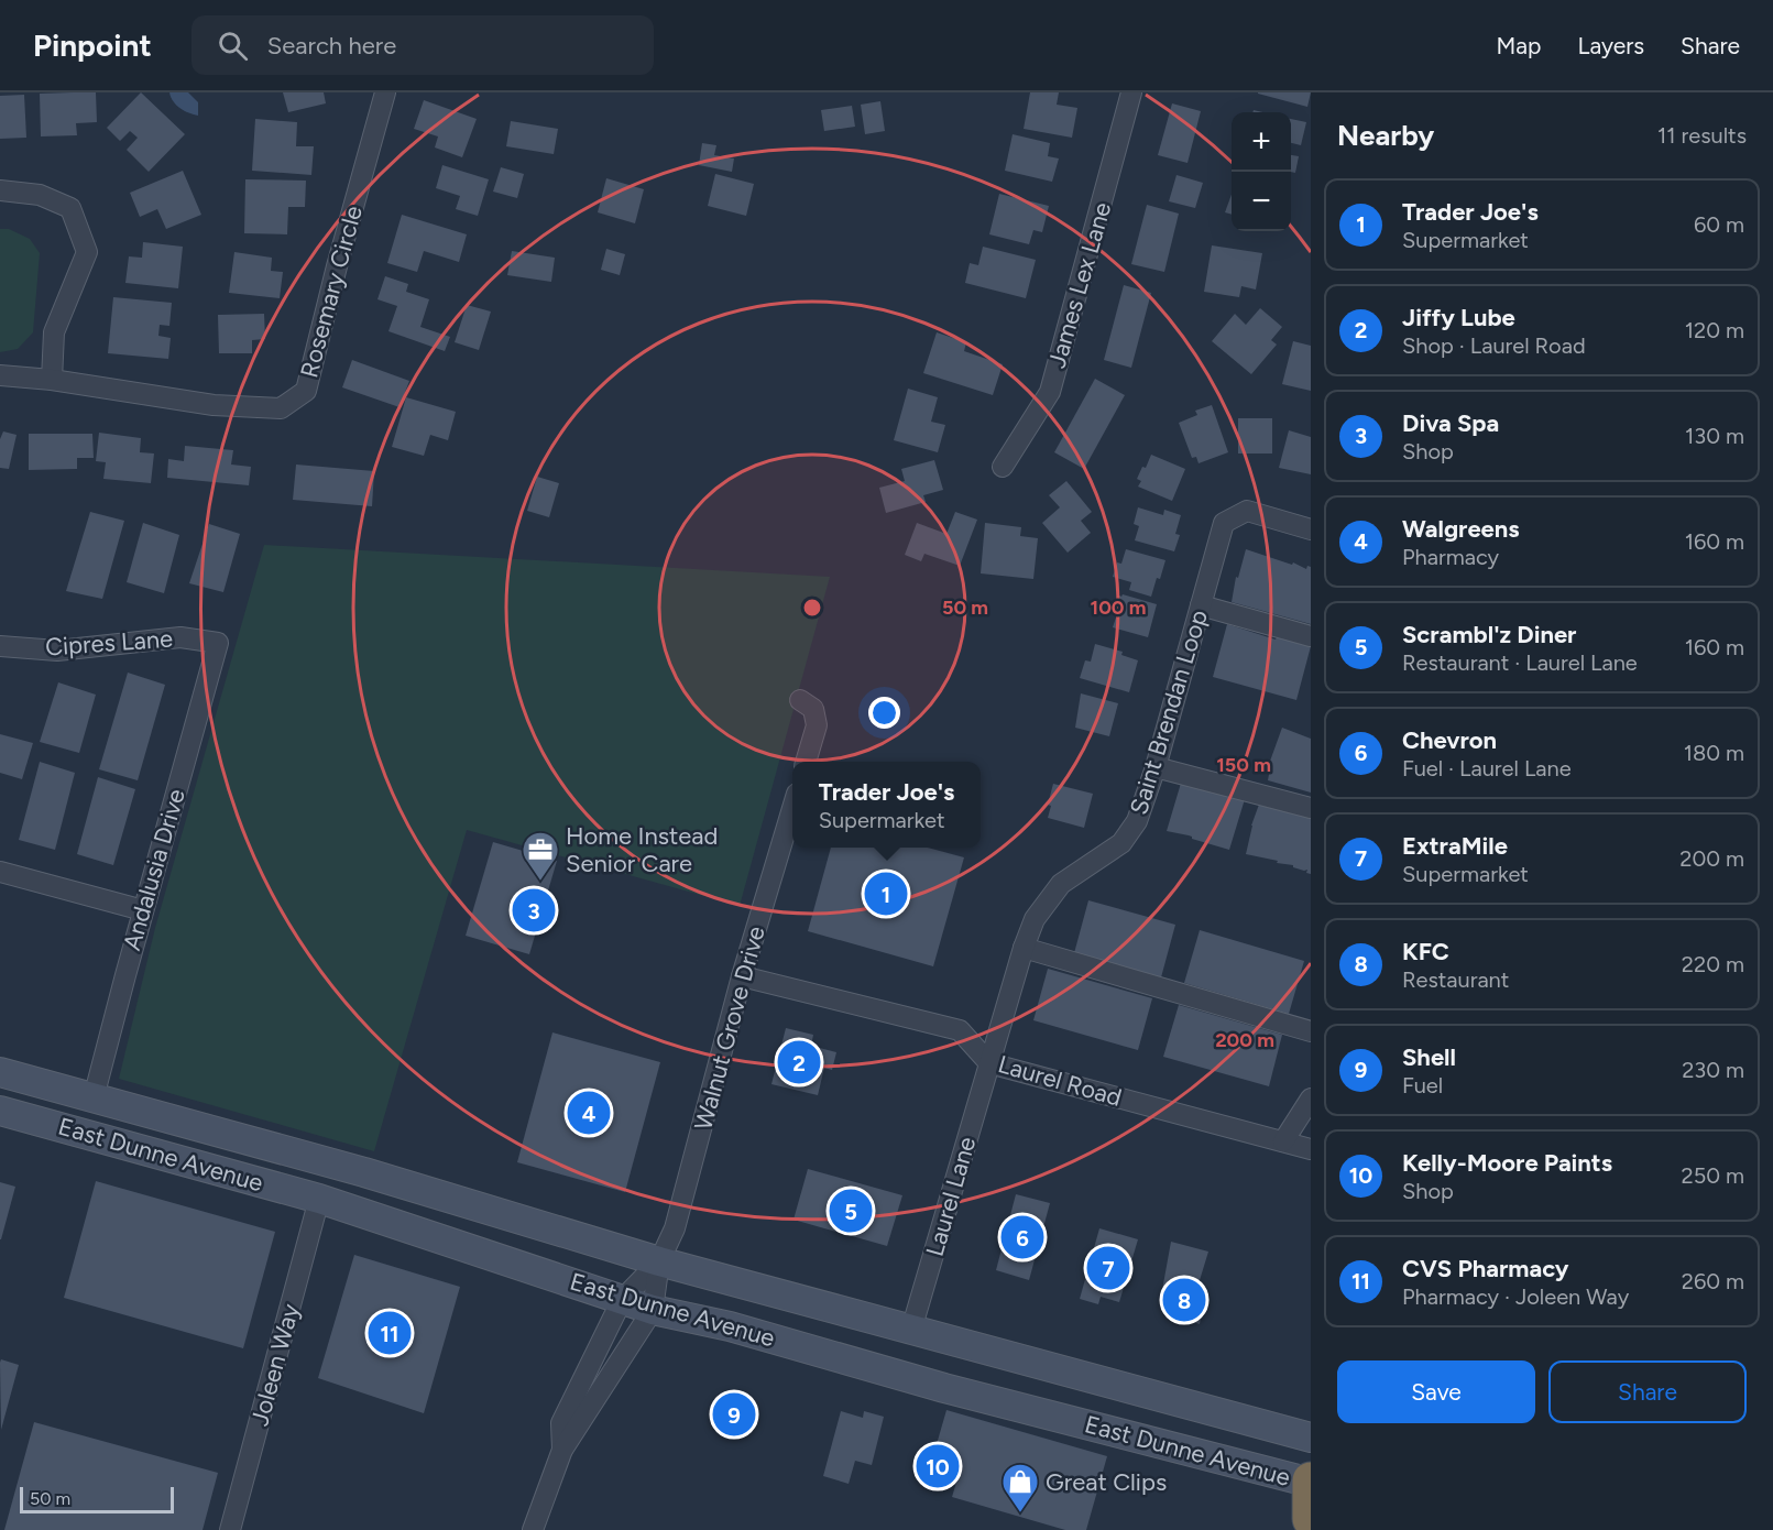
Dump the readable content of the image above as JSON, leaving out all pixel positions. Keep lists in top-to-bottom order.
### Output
{
  "streets": {
    "main road": ["East Dunne Avenue"],
    "street": [
      "James Lex Lane",
      "Rosemary Circle",
      "Cipres Lane",
      "Saint Brendan Loop",
      "Andalusia Drive",
      "Walnut Grove Drive",
      "Laurel Road",
      "Laurel Lane",
      "Joleen Way"
    ]
  },
  "crossings": [
    ["Cipres Lane", "Andalusia Drive"],
    ["Saint Brendan Loop", "Laurel Road"],
    ["Saint Brendan Loop", "Laurel Lane"],
    ["Andalusia Drive", "East Dunne Avenue"],
    ["Walnut Grove Drive", "Laurel Road"],
    ["Walnut Grove Drive", "East Dunne Avenue"],
    ["Laurel Road", "Laurel Lane"],
    ["East Dunne Avenue", "Laurel Lane"],
    ["East Dunne Avenue", "Joleen Way"]
  ],
  "places": {
    "office": ["Home Instead Senior Care"],
    "shop": ["Great Clips"]
  },
  "scale_bar": "50 m",
  "page": {
    "header": "Pinpoint",
    "search": "Search here",
    "nav": ["Map", "Layers", "Share"],
    "heading": ["Nearby", "11 results"],
    "map_buttons": ["+", "−"],
    "list": [
      {
        "mark": "1",
        "name": "Trader Joe's",
        "note": "Supermarket",
        "value": "60 m"
      },
      {
        "mark": "2",
        "name": "Jiffy Lube",
        "note": "Shop · Laurel Road",
        "value": "120 m"
      },
      {
        "mark": "3",
        "name": "Diva Spa",
        "note": "Shop",
        "value": "130 m"
      },
      {
        "mark": "4",
        "name": "Walgreens",
        "note": "Pharmacy",
        "value": "160 m"
      },
      {
        "mark": "5",
        "name": "Scrambl'z Diner",
        "note": "Restaurant · Laurel Lane",
        "value": "160 m"
      },
      {
        "mark": "6",
        "name": "Chevron",
        "note": "Fuel · Laurel Lane",
        "value": "180 m"
      },
      {
        "mark": "7",
        "name": "ExtraMile",
        "note": "Supermarket",
        "value": "200 m"
      },
      {
        "mark": "8",
        "name": "KFC",
        "note": "Restaurant",
        "value": "220 m"
      },
      {
        "mark": "9",
        "name": "Shell",
        "note": "Fuel",
        "value": "230 m"
      },
      {
        "mark": "10",
        "name": "Kelly-Moore Paints",
        "note": "Shop",
        "value": "250 m"
      },
      {
        "mark": "11",
        "name": "CVS Pharmacy",
        "note": "Pharmacy · Joleen Way",
        "value": "260 m"
      }
    ],
    "popup": ["Trader Joe's", "Supermarket"],
    "pins": [
      "1",
      "3",
      "2",
      "4",
      "5",
      "6",
      "7",
      "8",
      "11",
      "9",
      "10"
    ],
    "buttons": ["Save", "Share"],
    "scale": "50 m"
  },
  "rings": [
    "50 m",
    "100 m",
    "150 m",
    "200 m"
  ]
}
